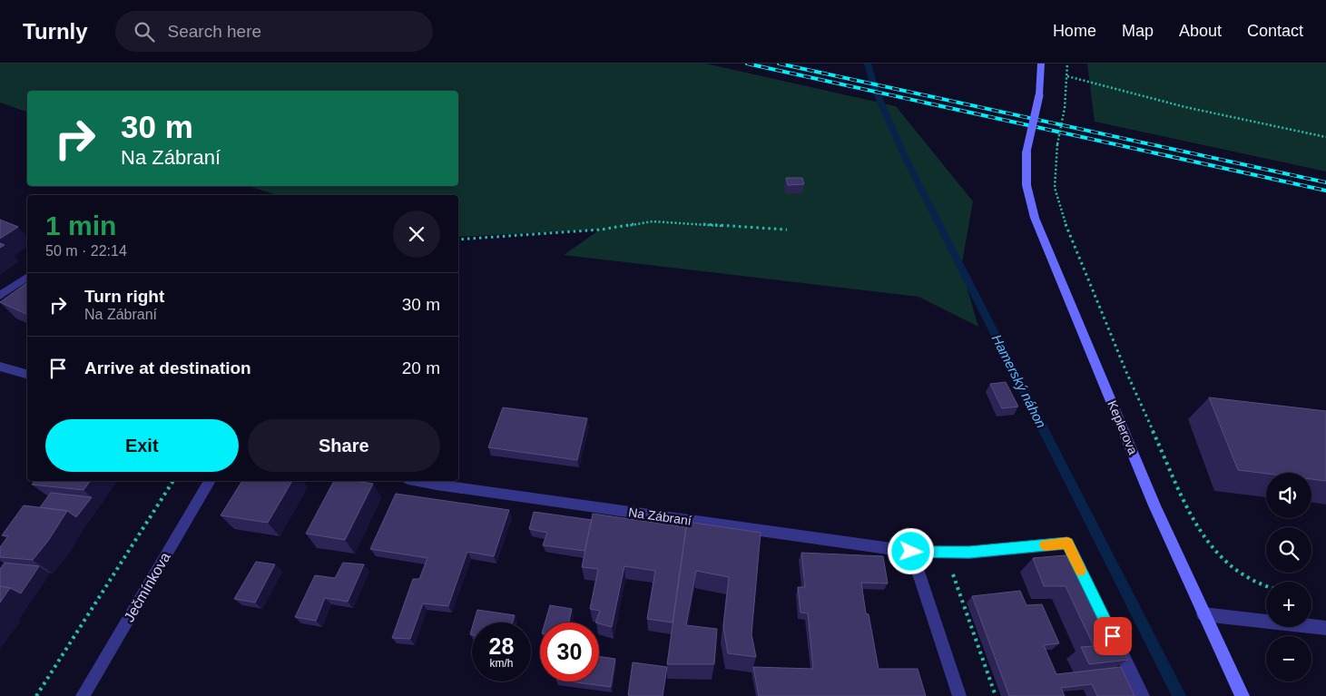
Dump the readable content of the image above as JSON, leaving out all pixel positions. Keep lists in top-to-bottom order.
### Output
{
  "streets": {
    "main road": ["Keplerova"],
    "street": ["Na Zábraní", "Ječmínkova"]
  },
  "water": ["Hamerský náhon"],
  "page": {
    "header": "Turnly",
    "search": "Search here",
    "nav": [
      "Home",
      "Map",
      "About",
      "Contact"
    ],
    "turn": ["30 m", "Na Zábraní"],
    "heading": ["1 min", "50 m · 22:14"],
    "list": [
      {
        "name": "Turn right",
        "note": "Na Zábraní",
        "value": "30 m"
      },
      {
        "name": "Arrive at destination",
        "value": "20 m"
      }
    ],
    "buttons": ["Exit", "Share"],
    "map_buttons": ["+", "−"],
    "speed": "28 km/h",
    "limit": "30"
  }
}
